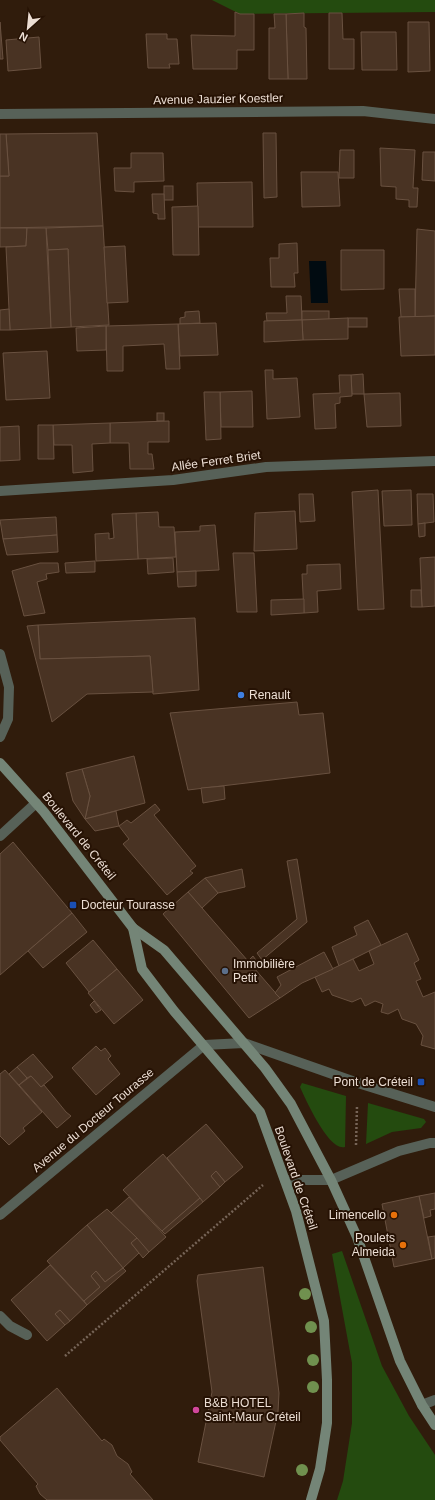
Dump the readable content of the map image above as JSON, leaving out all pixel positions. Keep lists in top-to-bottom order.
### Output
{
  "streets": {
    "main road": ["Boulevard de Créteil"],
    "street": ["Avenue Jauzier Koestler", "Allée Ferret Briet", "Avenue du Docteur Tourasse"]
  },
  "crossings": [
    ["Boulevard de Créteil", "Avenue du Docteur Tourasse"]
  ],
  "places": {
    "other": [
      "Renault",
      "Immobilière Petit",
      "Limencello",
      "Poulets Almeida",
      "B&B HOTEL Saint-Maur Créteil"
    ],
    "transit": ["Docteur Tourasse", "Pont de Créteil"]
  },
  "north": "bottom left"
}
